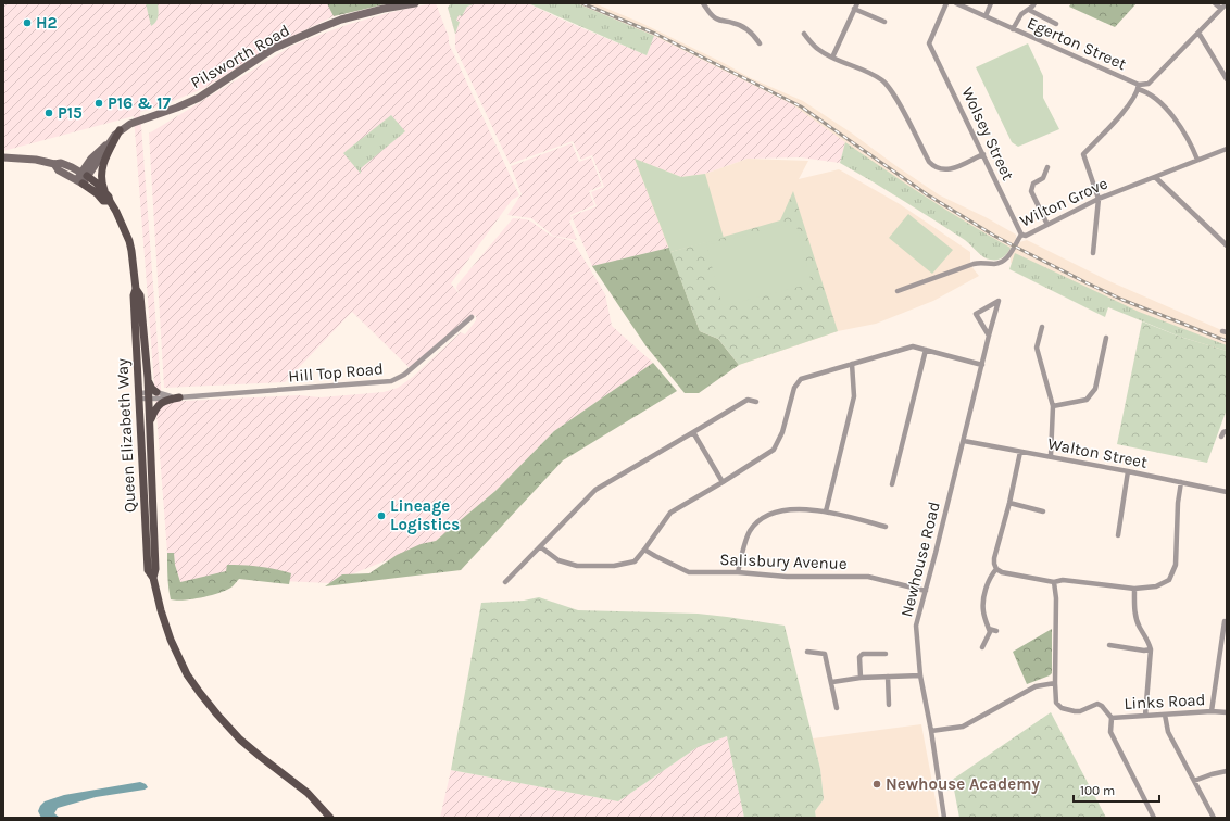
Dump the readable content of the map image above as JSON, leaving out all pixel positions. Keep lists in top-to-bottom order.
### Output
{
  "streets": {
    "main road": ["Queen Elizabeth Way"],
    "street": [
      "Egerton Street",
      "Pilsworth Road",
      "Wolsey Street",
      "Wilton Grove",
      "Hill Top Road",
      "Walton Street",
      "Newhouse Road",
      "Salisbury Avenue",
      "Links Road"
    ]
  },
  "crossings": [
    ["Egerton Street", "Wilton Grove"],
    ["Pilsworth Road", "Queen Elizabeth Way"],
    ["Wolsey Street", "Wilton Grove"],
    ["Hill Top Road", "Queen Elizabeth Way"],
    ["Walton Street", "Newhouse Road"],
    ["Newhouse Road", "Salisbury Avenue"]
  ],
  "places": [
    "H2",
    "P16 & 17",
    "P15",
    "Lineage Logistics",
    "Newhouse Academy"
  ],
  "scale_bar": "100 m"
}
